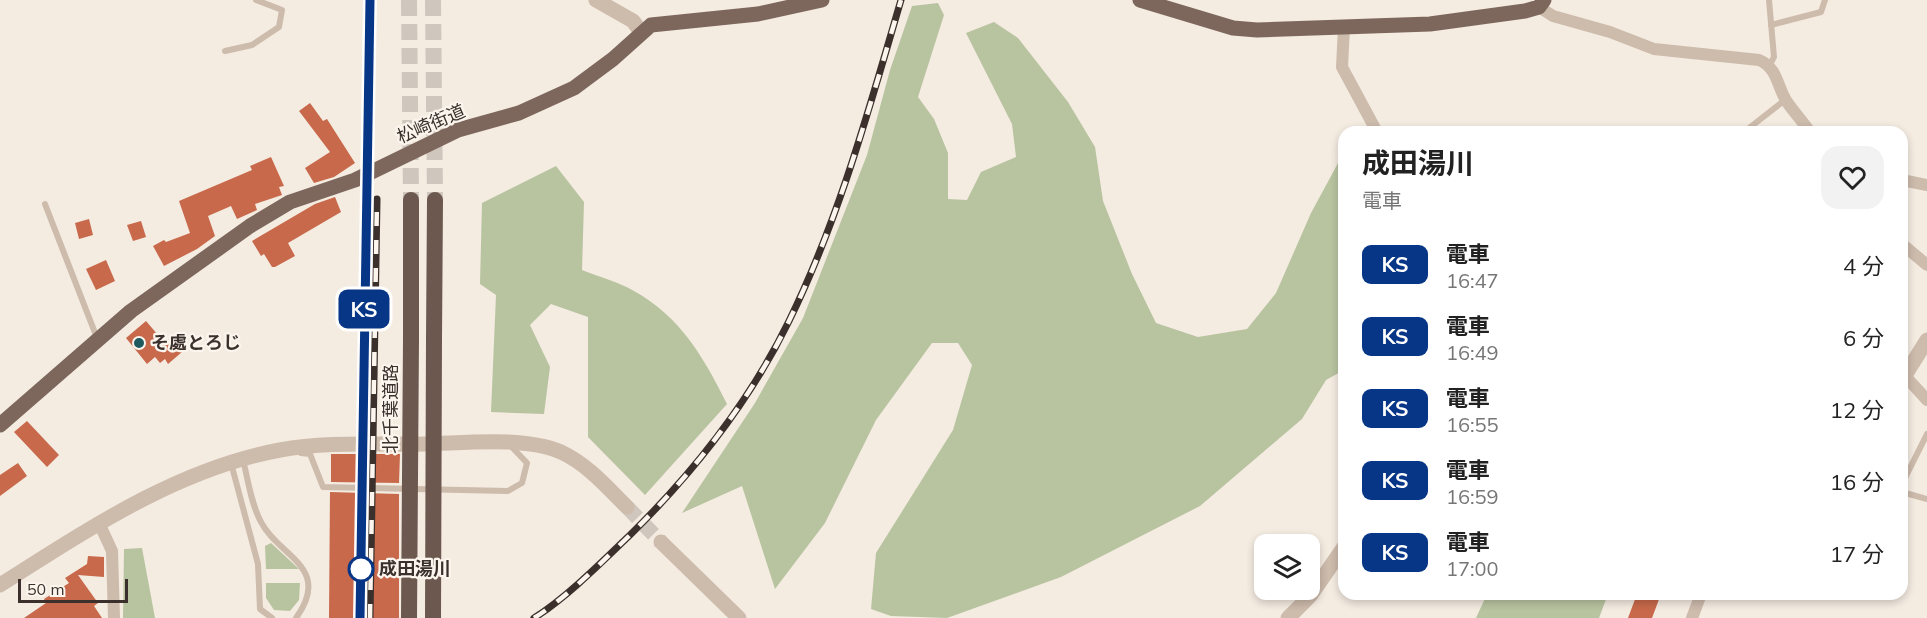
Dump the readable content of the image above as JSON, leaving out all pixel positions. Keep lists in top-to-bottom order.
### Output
{
  "streets": {
    "highway": ["北千葉道路"],
    "main road": ["松崎街道"]
  },
  "places": ["そ處とろじ", "成田湯川"],
  "scale_bar": "50 m",
  "page": {
    "on_map": "KS",
    "heading": ["成田湯川", "電車"],
    "list": [
      {
        "mark": "KS",
        "name": "電車",
        "note": "16:47",
        "value": "4 分"
      },
      {
        "mark": "KS",
        "name": "電車",
        "note": "16:49",
        "value": "6 分"
      },
      {
        "mark": "KS",
        "name": "電車",
        "note": "16:55",
        "value": "12 分"
      },
      {
        "mark": "KS",
        "name": "電車",
        "note": "16:59",
        "value": "16 分"
      },
      {
        "mark": "KS",
        "name": "電車",
        "note": "17:00",
        "value": "17 分"
      }
    ],
    "scale": "50 m"
  }
}
